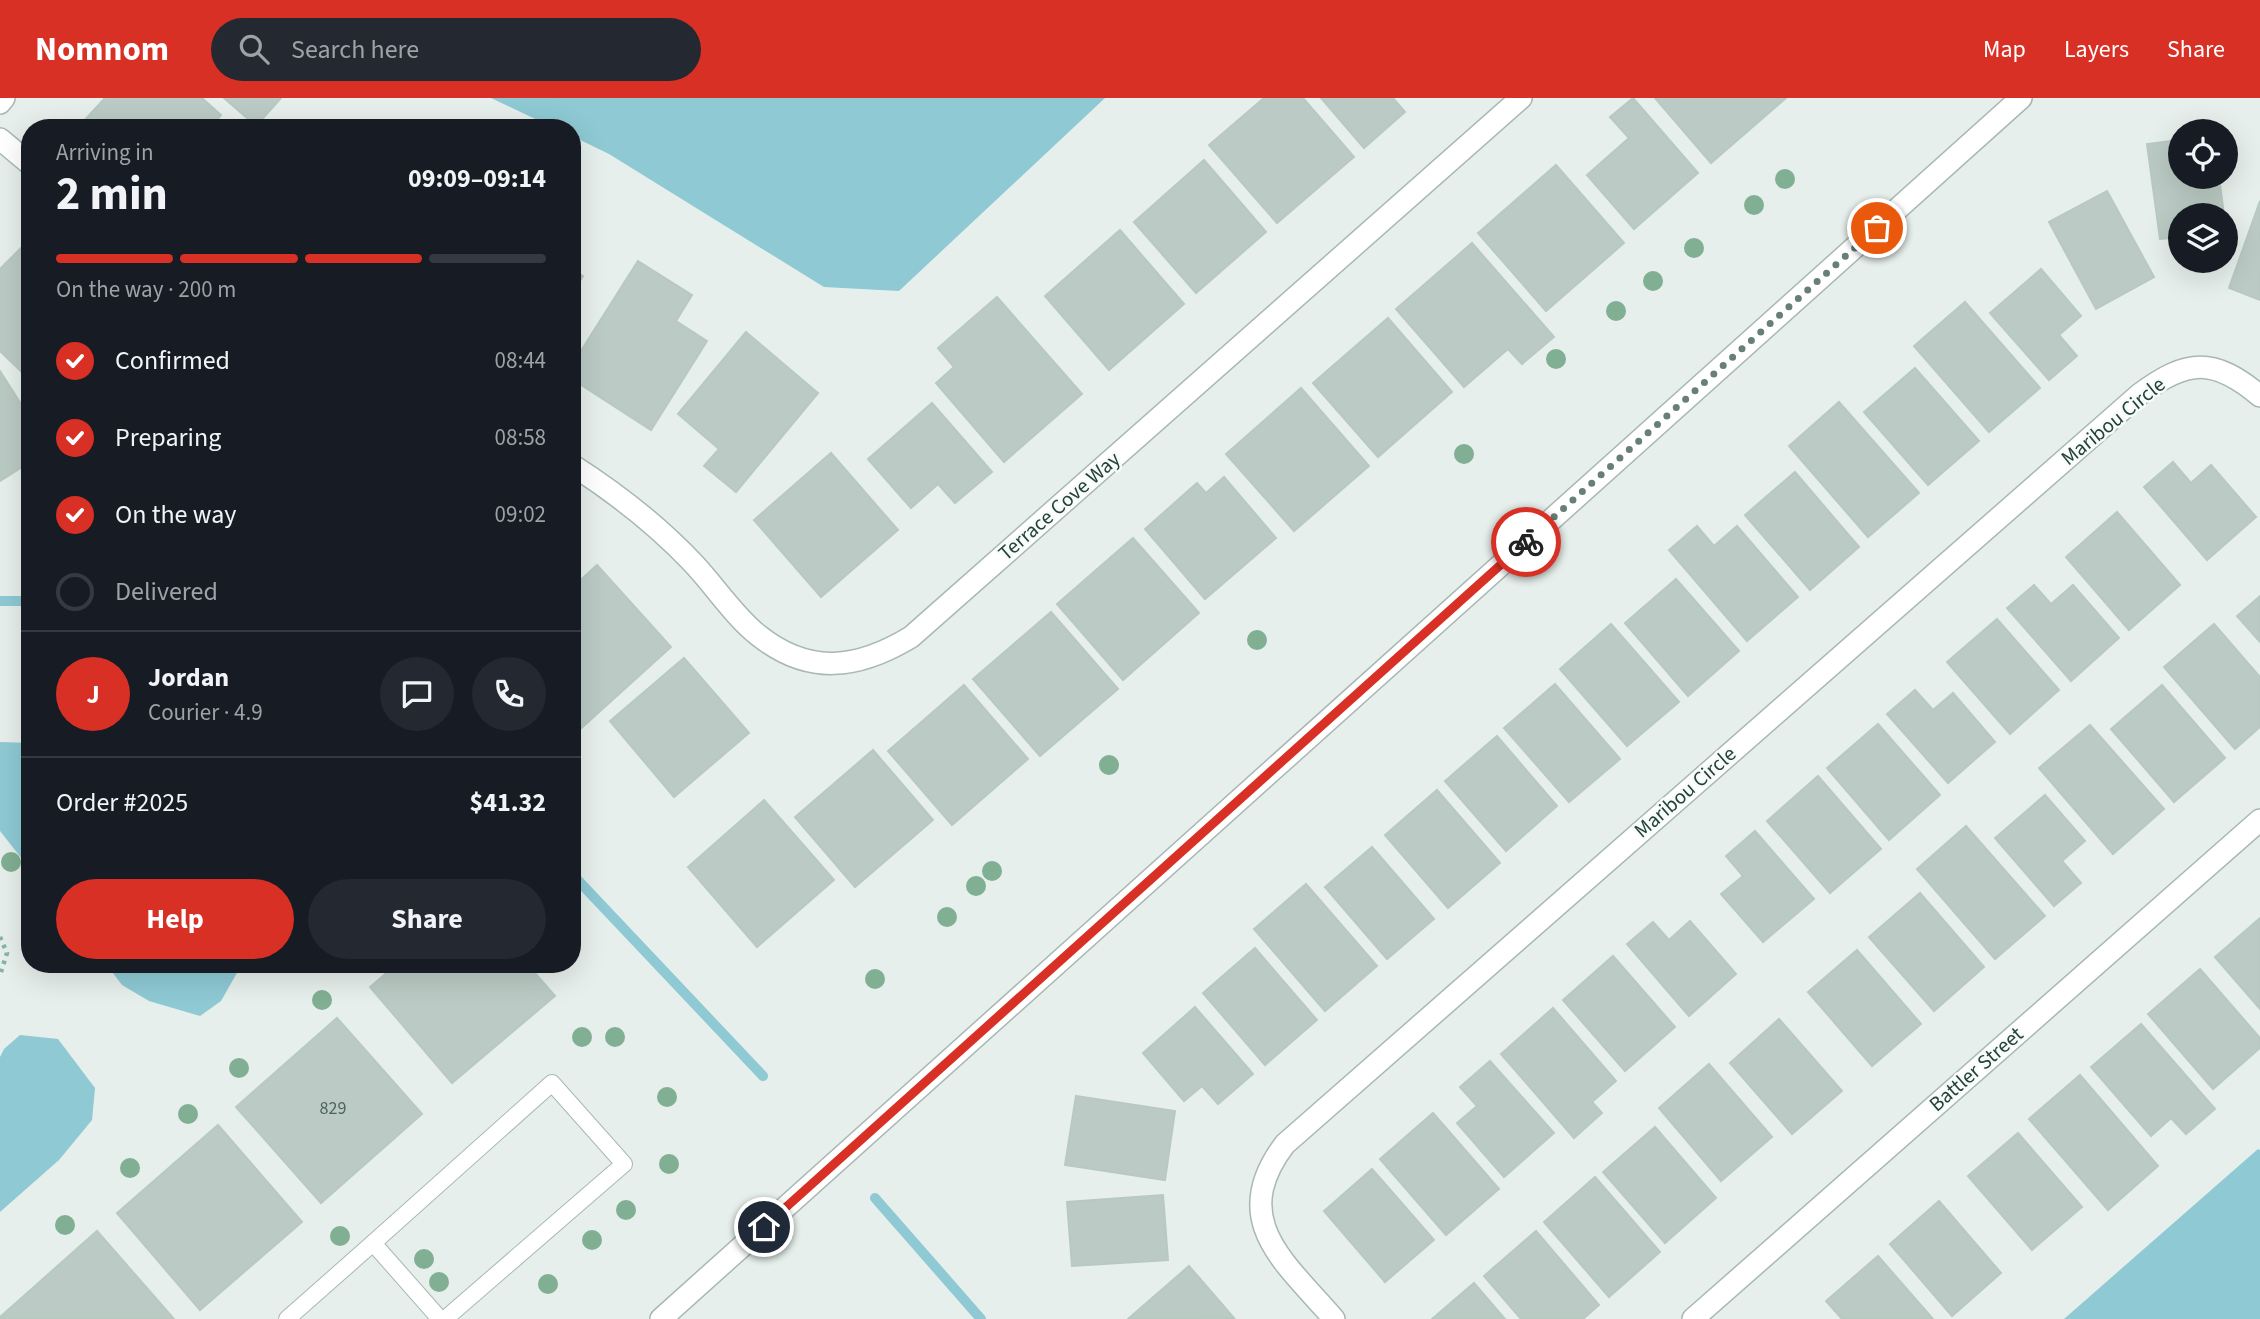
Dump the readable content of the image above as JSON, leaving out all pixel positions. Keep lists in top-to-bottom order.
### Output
{
  "streets": {
    "street": ["Maribou Circle", "Terrace Cove Way", "Battler Street"]
  },
  "house_numbers": ["829"],
  "page": {
    "header": "Nomnom",
    "search": "Search here",
    "nav": ["Map", "Layers", "Share"],
    "heading": ["2 min", "Arriving in", "09:09–09:14"],
    "panel": [
      "Jordan",
      "Courier · 4.9",
      "Order #2025",
      "$41.32"
    ],
    "bar": "On the way · 200 m",
    "list": [
      ["Confirmed", "08:44"],
      ["Preparing", "08:58"],
      ["On the way", "09:02"],
      "Delivered"
    ],
    "round": "J",
    "buttons": ["Help", "Share"]
  }
}
